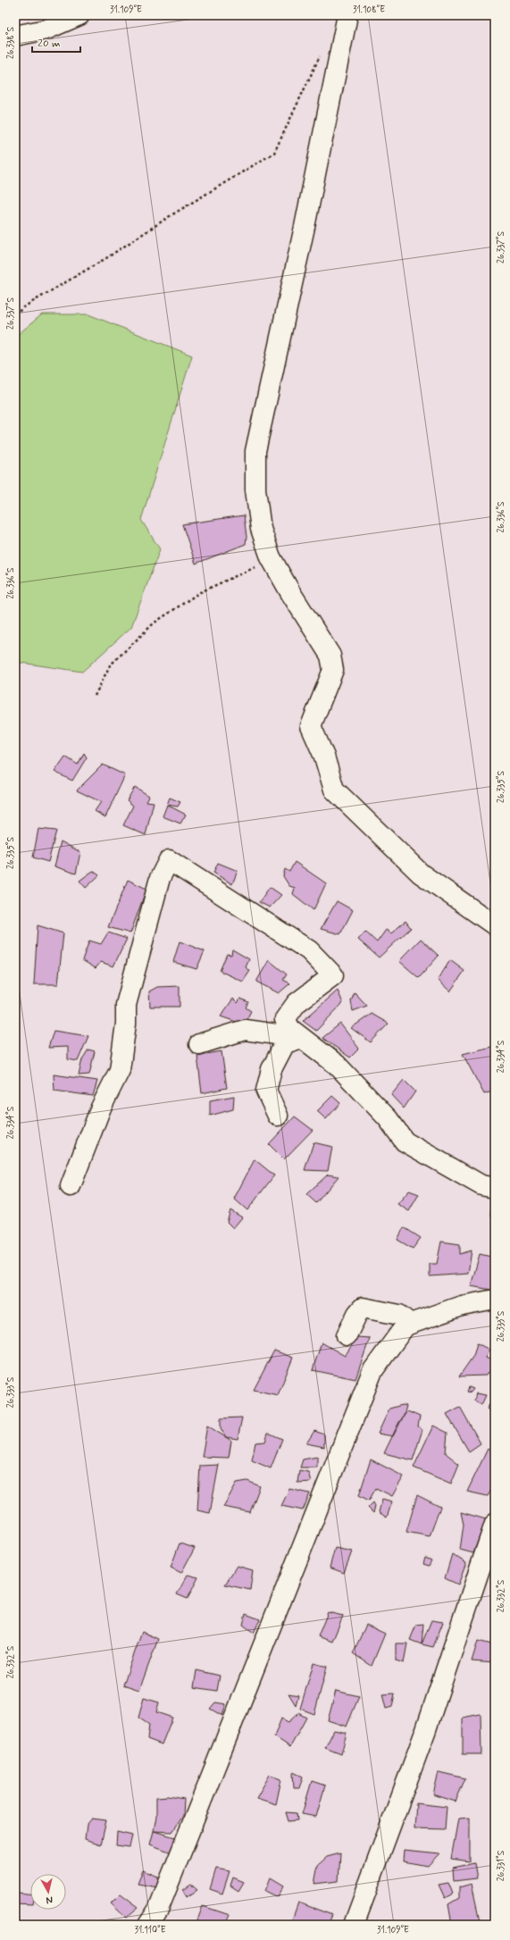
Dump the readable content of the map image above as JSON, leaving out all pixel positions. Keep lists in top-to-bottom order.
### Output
{
  "scale_bar": "20 m",
  "north": "bottom",
  "coordinates": [
    "31.109°E",
    "31.108°E",
    "26.338°S",
    "26.337°S",
    "26.336°S",
    "26.335°S",
    "26.334°S",
    "26.333°S",
    "26.332°S",
    "26.331°S",
    "31.110°E"
  ]
}
